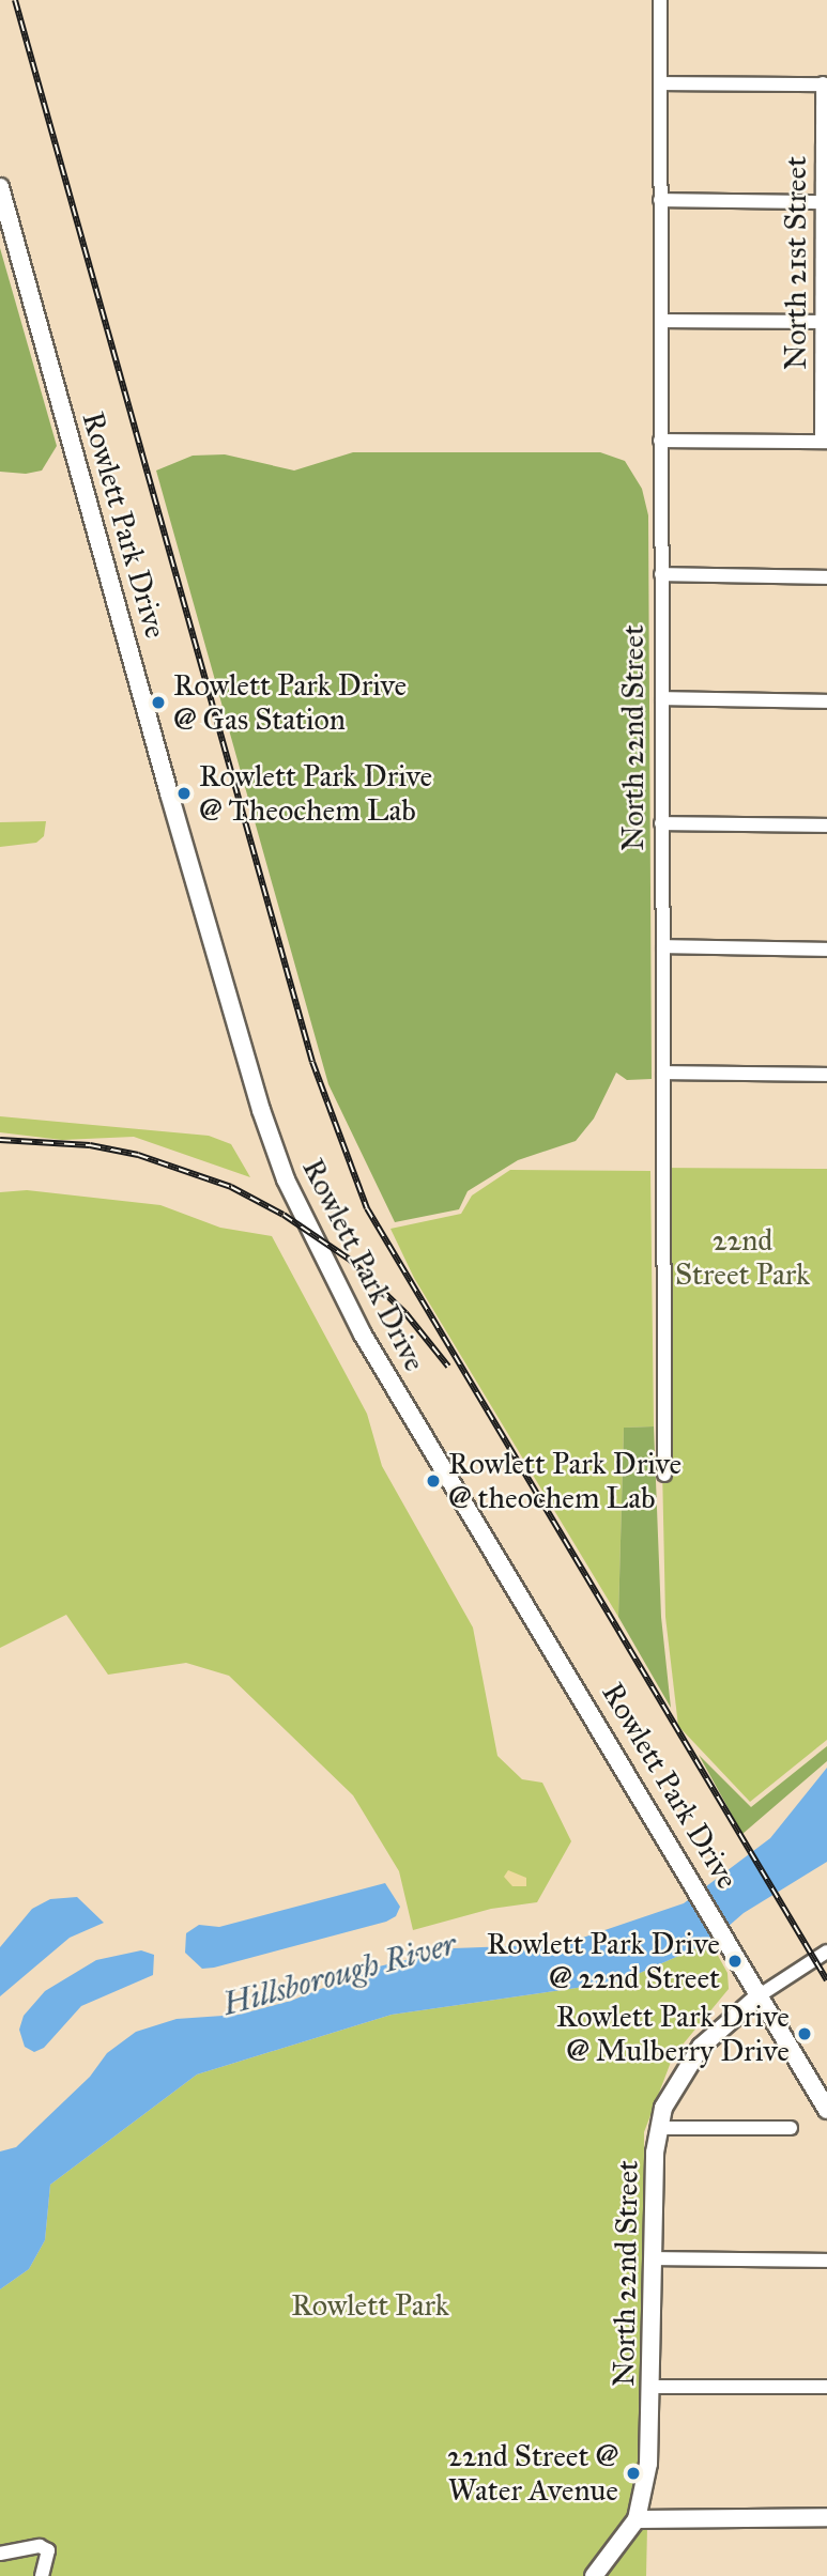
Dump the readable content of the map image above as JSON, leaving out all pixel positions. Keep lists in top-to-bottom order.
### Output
{
  "streets": {
    "street": ["North 21st Street", "Rowlett Park Drive", "North 22nd Street"]
  },
  "crossings": [
    ["Rowlett Park Drive", "North 22nd Street"]
  ],
  "water": ["Hillsborough River"],
  "parks": ["22nd Street Park", "Rowlett Park"],
  "places": [
    "Rowlett Park Drive @ Gas Station",
    "Rowlett Park Drive @ Theochem Lab",
    "Rowlett Park Drive @ theochem Lab",
    "Rowlett Park Drive @ 22nd Street",
    "Rowlett Park Drive @ Mulberry Drive",
    "22nd Street @ Water Avenue"
  ]
}
